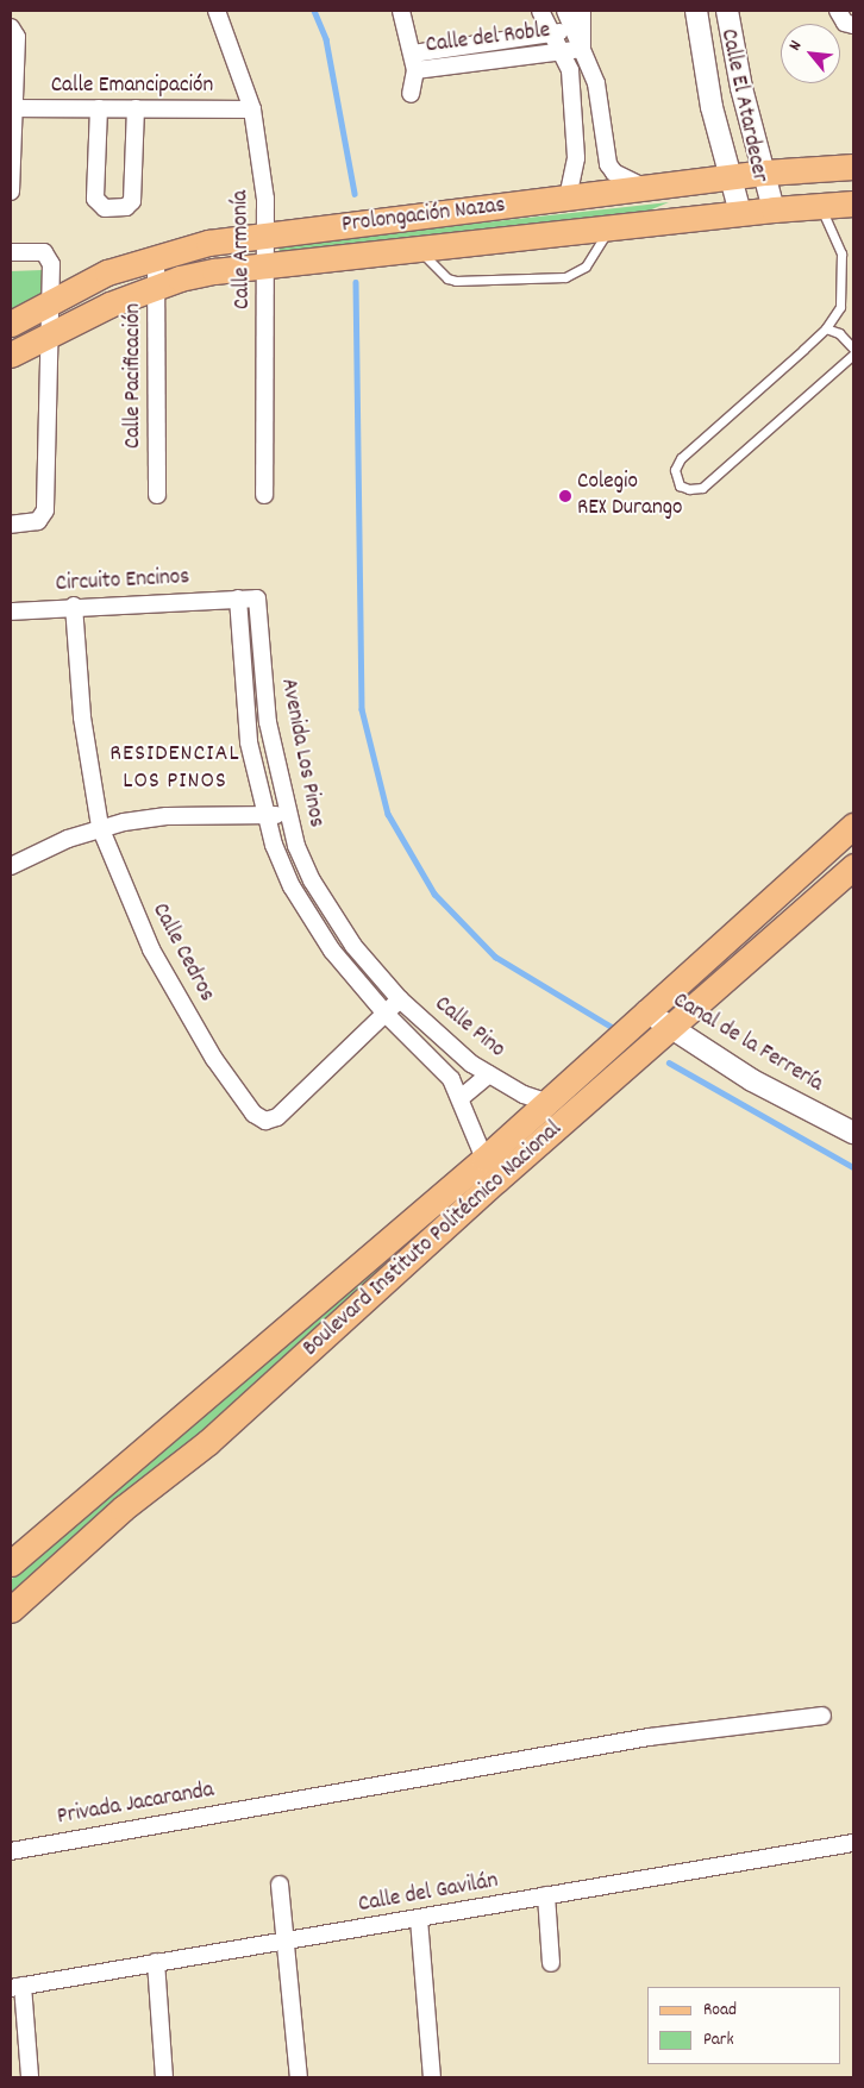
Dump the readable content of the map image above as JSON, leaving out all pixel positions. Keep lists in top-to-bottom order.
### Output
{
  "streets": {
    "main road": ["Prolongación Nazas", "Boulevard Instituto Politécnico Nacional"],
    "street": [
      "Calle del Roble",
      "Calle Emancipación",
      "Calle El Atardecer",
      "Calle Armonía",
      "Calle Pacificación",
      "Circuito Encinos",
      "Avenida Los Pinos",
      "Calle Cedros",
      "Calle Pino",
      "Canal de la Ferrería",
      "Privada Jacaranda",
      "Calle del Gavilán"
    ]
  },
  "crossings": [
    ["Calle Emancipación", "Calle Armonía"],
    ["Calle El Atardecer", "Prolongación Nazas"],
    ["Prolongación Nazas", "Calle Armonía"],
    ["Prolongación Nazas", "Calle Pacificación"],
    ["Circuito Encinos", "Avenida Los Pinos"],
    ["Circuito Encinos", "Calle Cedros"],
    ["Avenida Los Pinos", "Calle Cedros"],
    ["Avenida Los Pinos", "Calle Pino"],
    ["Calle Cedros", "Calle Pino"],
    ["Calle Pino", "Boulevard Instituto Politécnico Nacional"],
    ["Canal de la Ferrería", "Boulevard Instituto Politécnico Nacional"]
  ],
  "districts": ["RESIDENCIAL LOS PINOS"],
  "places": ["Colegio REX Durango"],
  "legend": ["Road", "Park"],
  "north": "top left"
}
